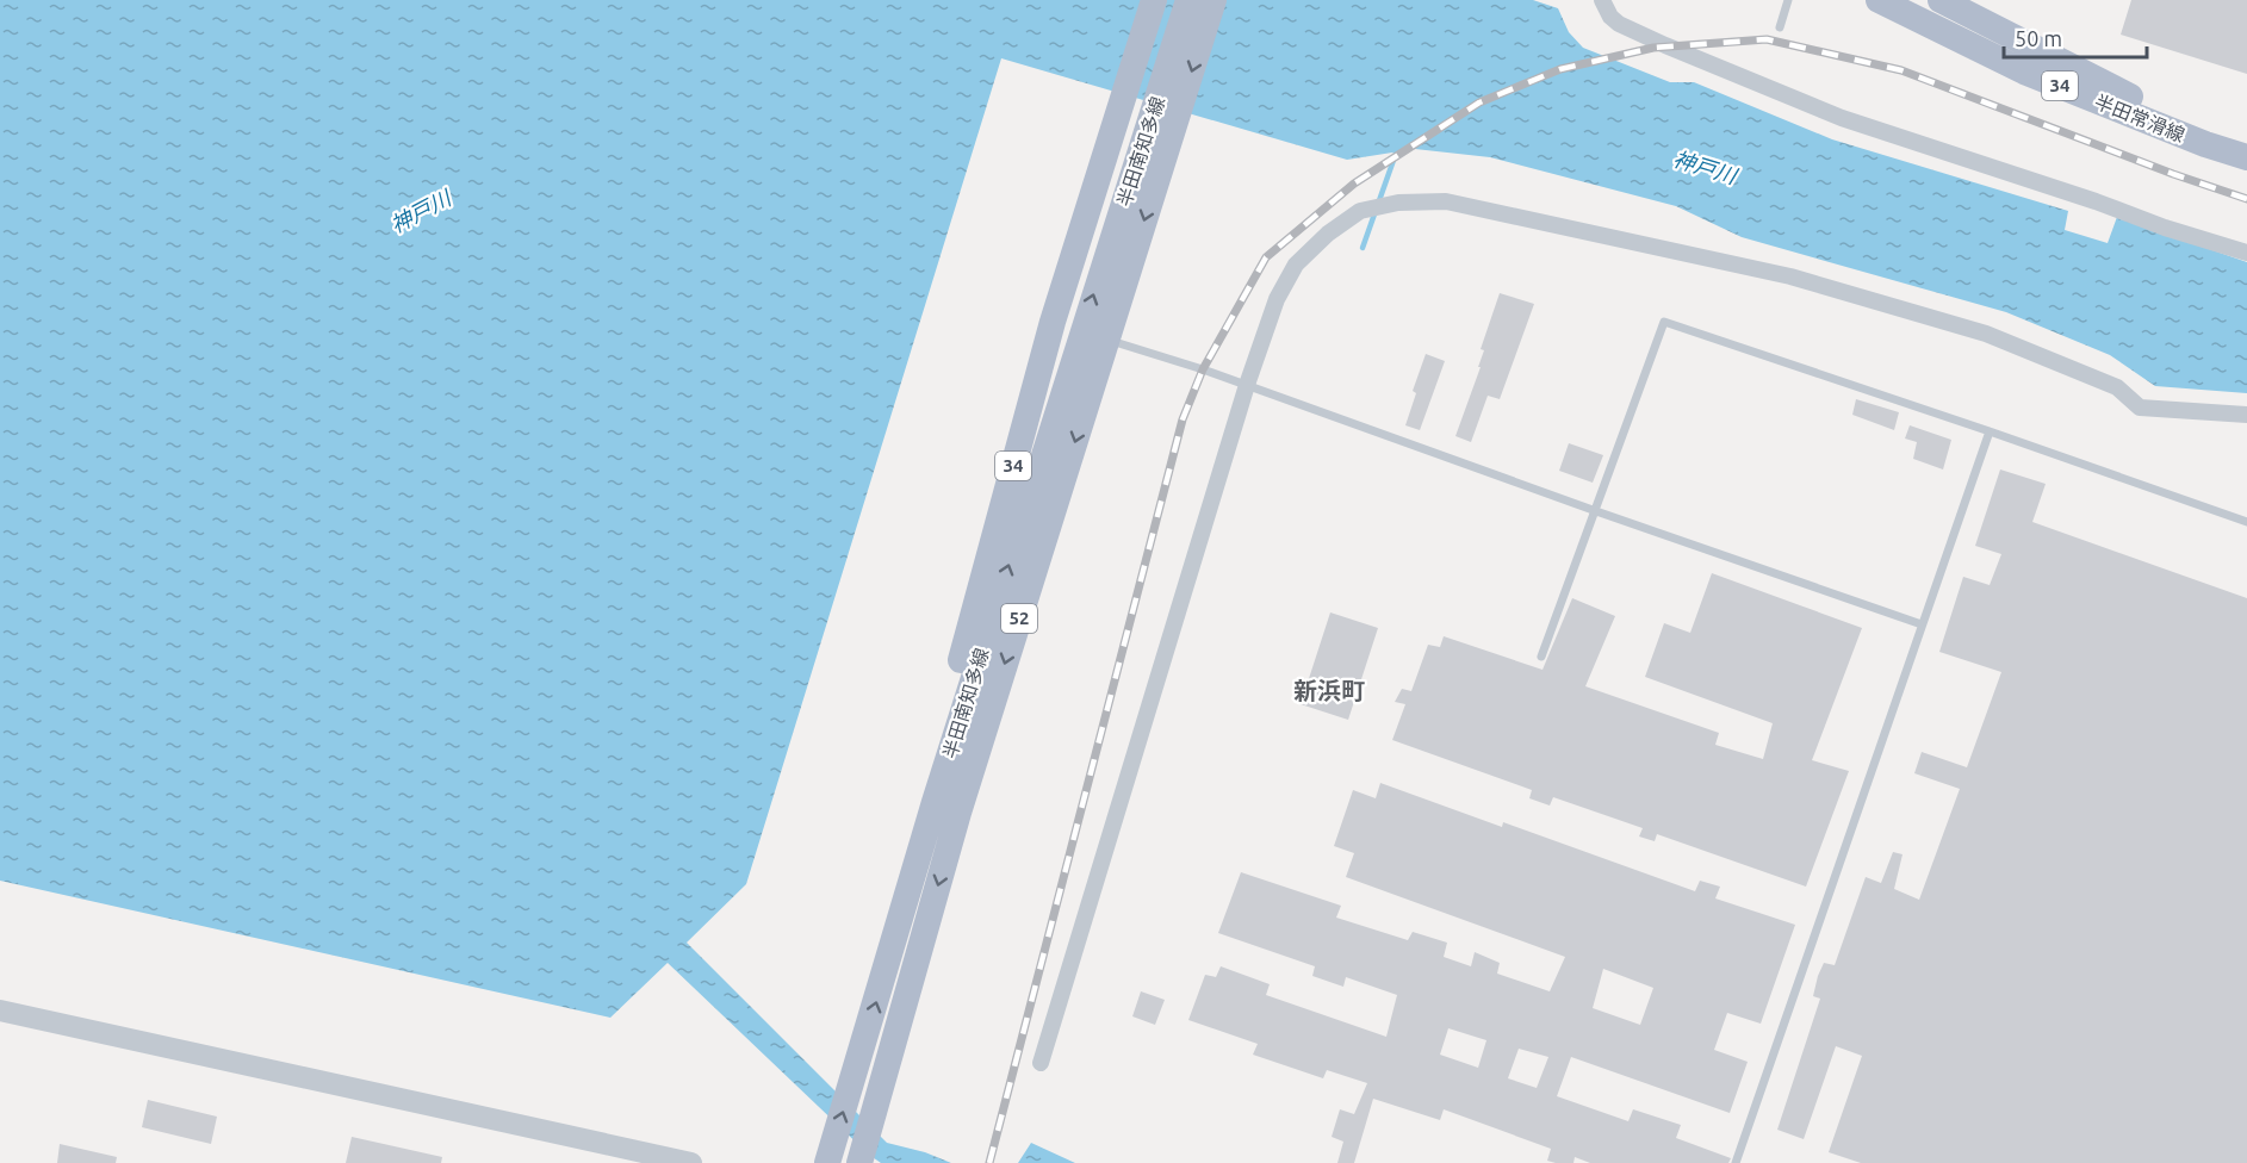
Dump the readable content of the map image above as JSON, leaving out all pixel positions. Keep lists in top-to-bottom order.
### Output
{
  "streets": {
    "main road": [
      "34",
      "半田常滑線",
      "半田南知多線",
      "52"
    ]
  },
  "crossings": [
    ["34", "半田常滑線"],
    ["34", "半田南知多線"]
  ],
  "districts": ["新浜町"],
  "water": ["神戸川"],
  "scale_bar": "50 m"
}
